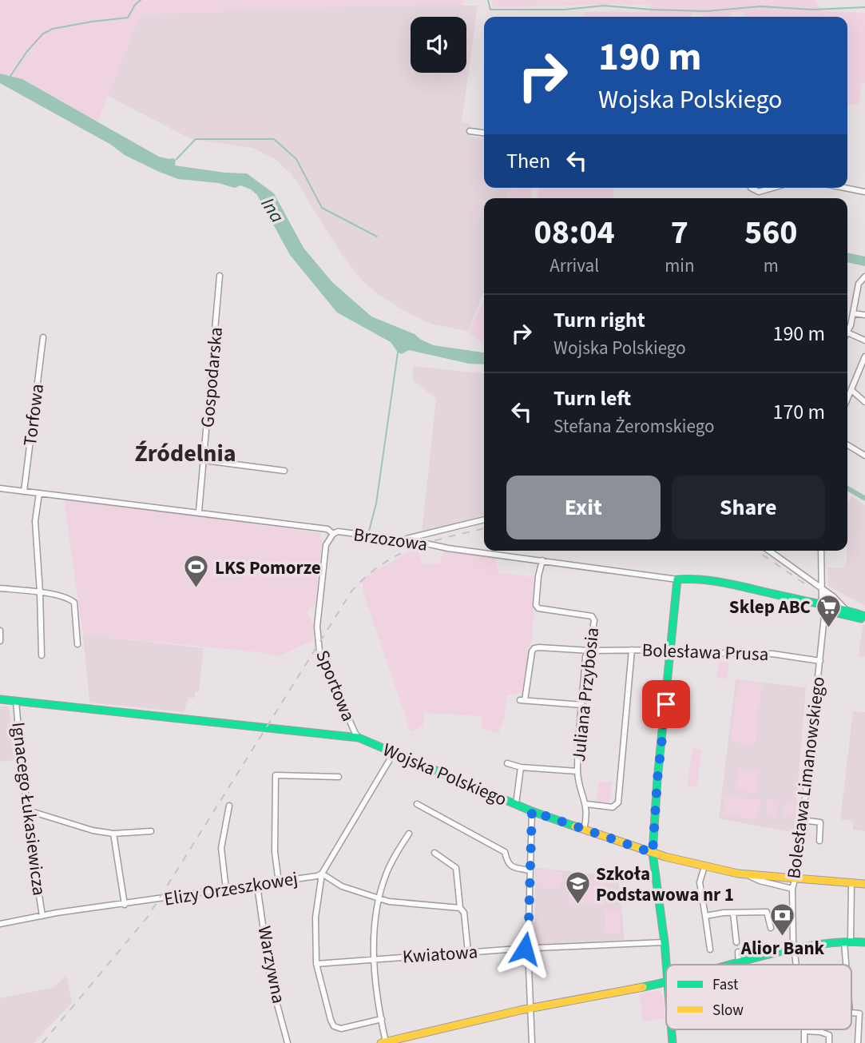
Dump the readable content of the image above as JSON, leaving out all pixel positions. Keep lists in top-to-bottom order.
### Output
{
  "streets": {
    "street": [
      "Gospodarska",
      "Torfowa",
      "Brzozowa",
      "Bolesława Prusa",
      "Sportowa",
      "Juliana Przybosia",
      "Wojska Polskiego",
      "Bolesława Limanowskiego",
      "Ignacego Łukasiewicza",
      "Elizy Orzeszkowej",
      "Kwiatowa",
      "Warzywna"
    ]
  },
  "crossings": [
    ["Gospodarska", "Brzozowa"],
    ["Torfowa", "Brzozowa"],
    ["Brzozowa", "Sportowa"],
    ["Brzozowa", "Juliana Przybosia"],
    ["Brzozowa", "Bolesława Limanowskiego"],
    ["Bolesława Prusa", "Juliana Przybosia"],
    ["Bolesława Prusa", "Bolesława Limanowskiego"],
    ["Sportowa", "Wojska Polskiego"],
    ["Juliana Przybosia", "Wojska Polskiego"],
    ["Wojska Polskiego", "Bolesława Limanowskiego"],
    ["Wojska Polskiego", "Ignacego Łukasiewicza"],
    ["Wojska Polskiego", "Elizy Orzeszkowej"],
    ["Ignacego Łukasiewicza", "Elizy Orzeszkowej"],
    ["Elizy Orzeszkowej", "Warzywna"]
  ],
  "districts": ["Źródelnia"],
  "water": ["Ina"],
  "places": {
    "sports": ["LKS Pomorze"],
    "supermarket": ["Sklep ABC"],
    "school or university": ["Szkoła Podstawowa nr 1"],
    "bank": ["Alior Bank"]
  },
  "legend": ["Fast", "Slow"],
  "page": {
    "turn": ["190 m", "Wojska Polskiego"],
    "then": "Then",
    "eta": [
      "08:04",
      "Arrival",
      "7",
      "min",
      "560",
      "m"
    ],
    "list": [
      {
        "name": "Turn right",
        "note": "Wojska Polskiego",
        "value": "190 m"
      },
      {
        "name": "Turn left",
        "note": "Stefana Żeromskiego",
        "value": "170 m"
      }
    ],
    "buttons": ["Exit", "Share"]
  }
}
